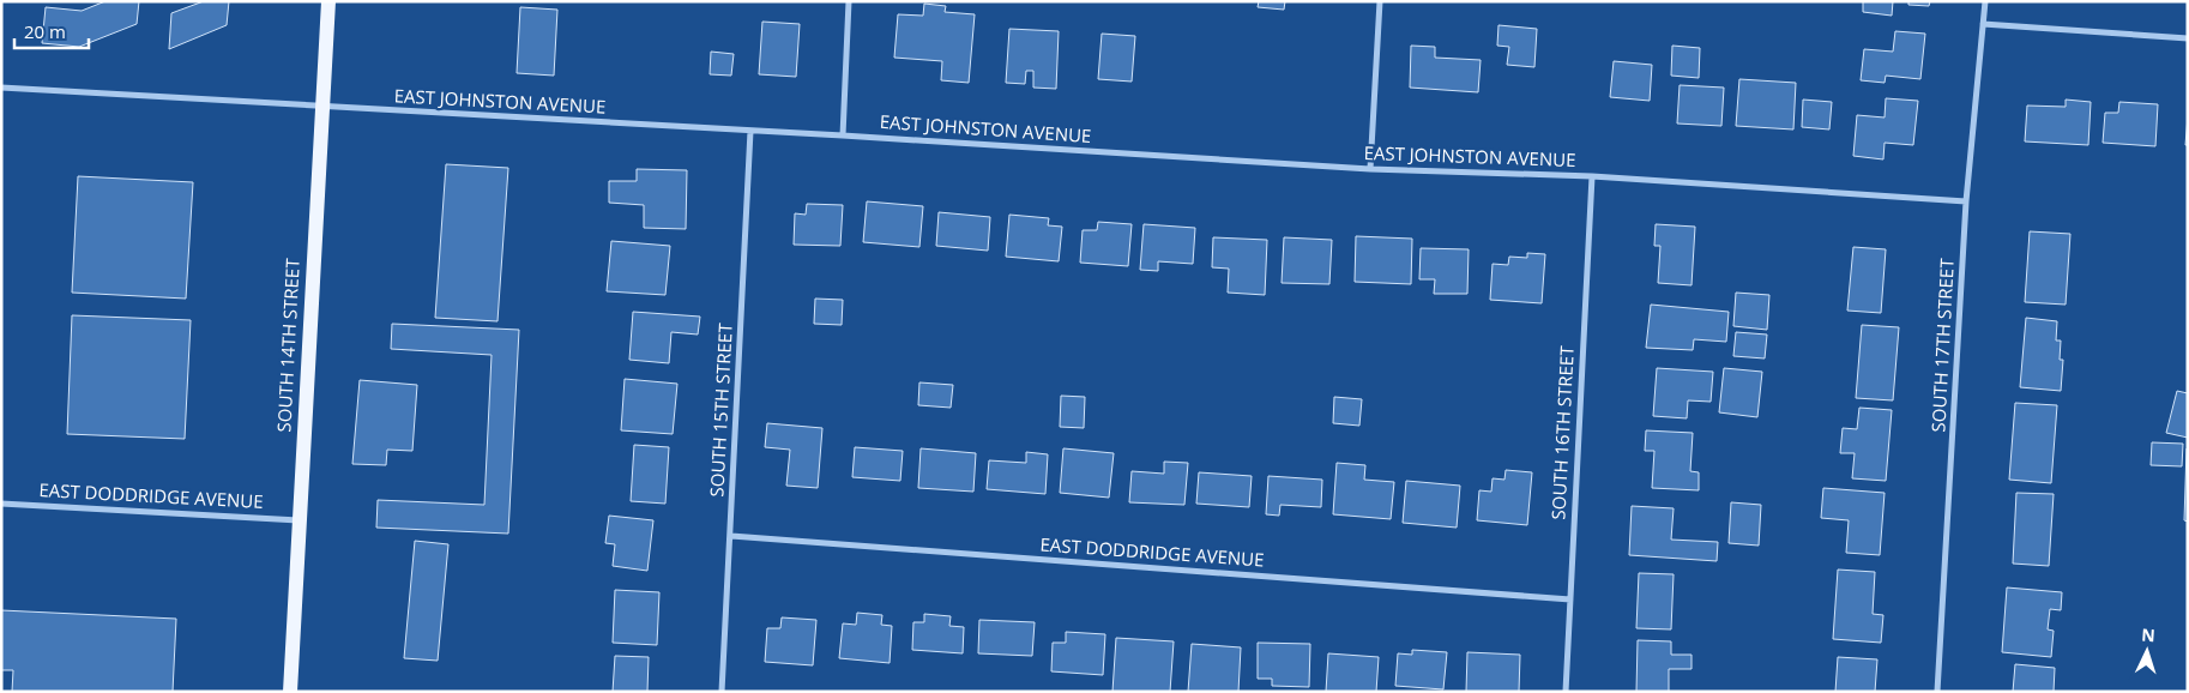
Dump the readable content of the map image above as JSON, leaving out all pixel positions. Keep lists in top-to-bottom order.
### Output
{
  "streets": {
    "main road": ["SOUTH 14TH STREET"],
    "street": [
      "EAST JOHNSTON AVENUE",
      "SOUTH 17TH STREET",
      "SOUTH 15TH STREET",
      "SOUTH 16TH STREET",
      "EAST DODDRIDGE AVENUE"
    ]
  },
  "crossings": [
    ["EAST JOHNSTON AVENUE", "SOUTH 14TH STREET"],
    ["EAST JOHNSTON AVENUE", "SOUTH 17TH STREET"],
    ["EAST JOHNSTON AVENUE", "SOUTH 15TH STREET"],
    ["EAST JOHNSTON AVENUE", "SOUTH 16TH STREET"],
    ["SOUTH 14TH STREET", "EAST DODDRIDGE AVENUE"],
    ["SOUTH 15TH STREET", "EAST DODDRIDGE AVENUE"],
    ["SOUTH 16TH STREET", "EAST DODDRIDGE AVENUE"]
  ],
  "scale_bar": "20 m",
  "north": "top"
}
